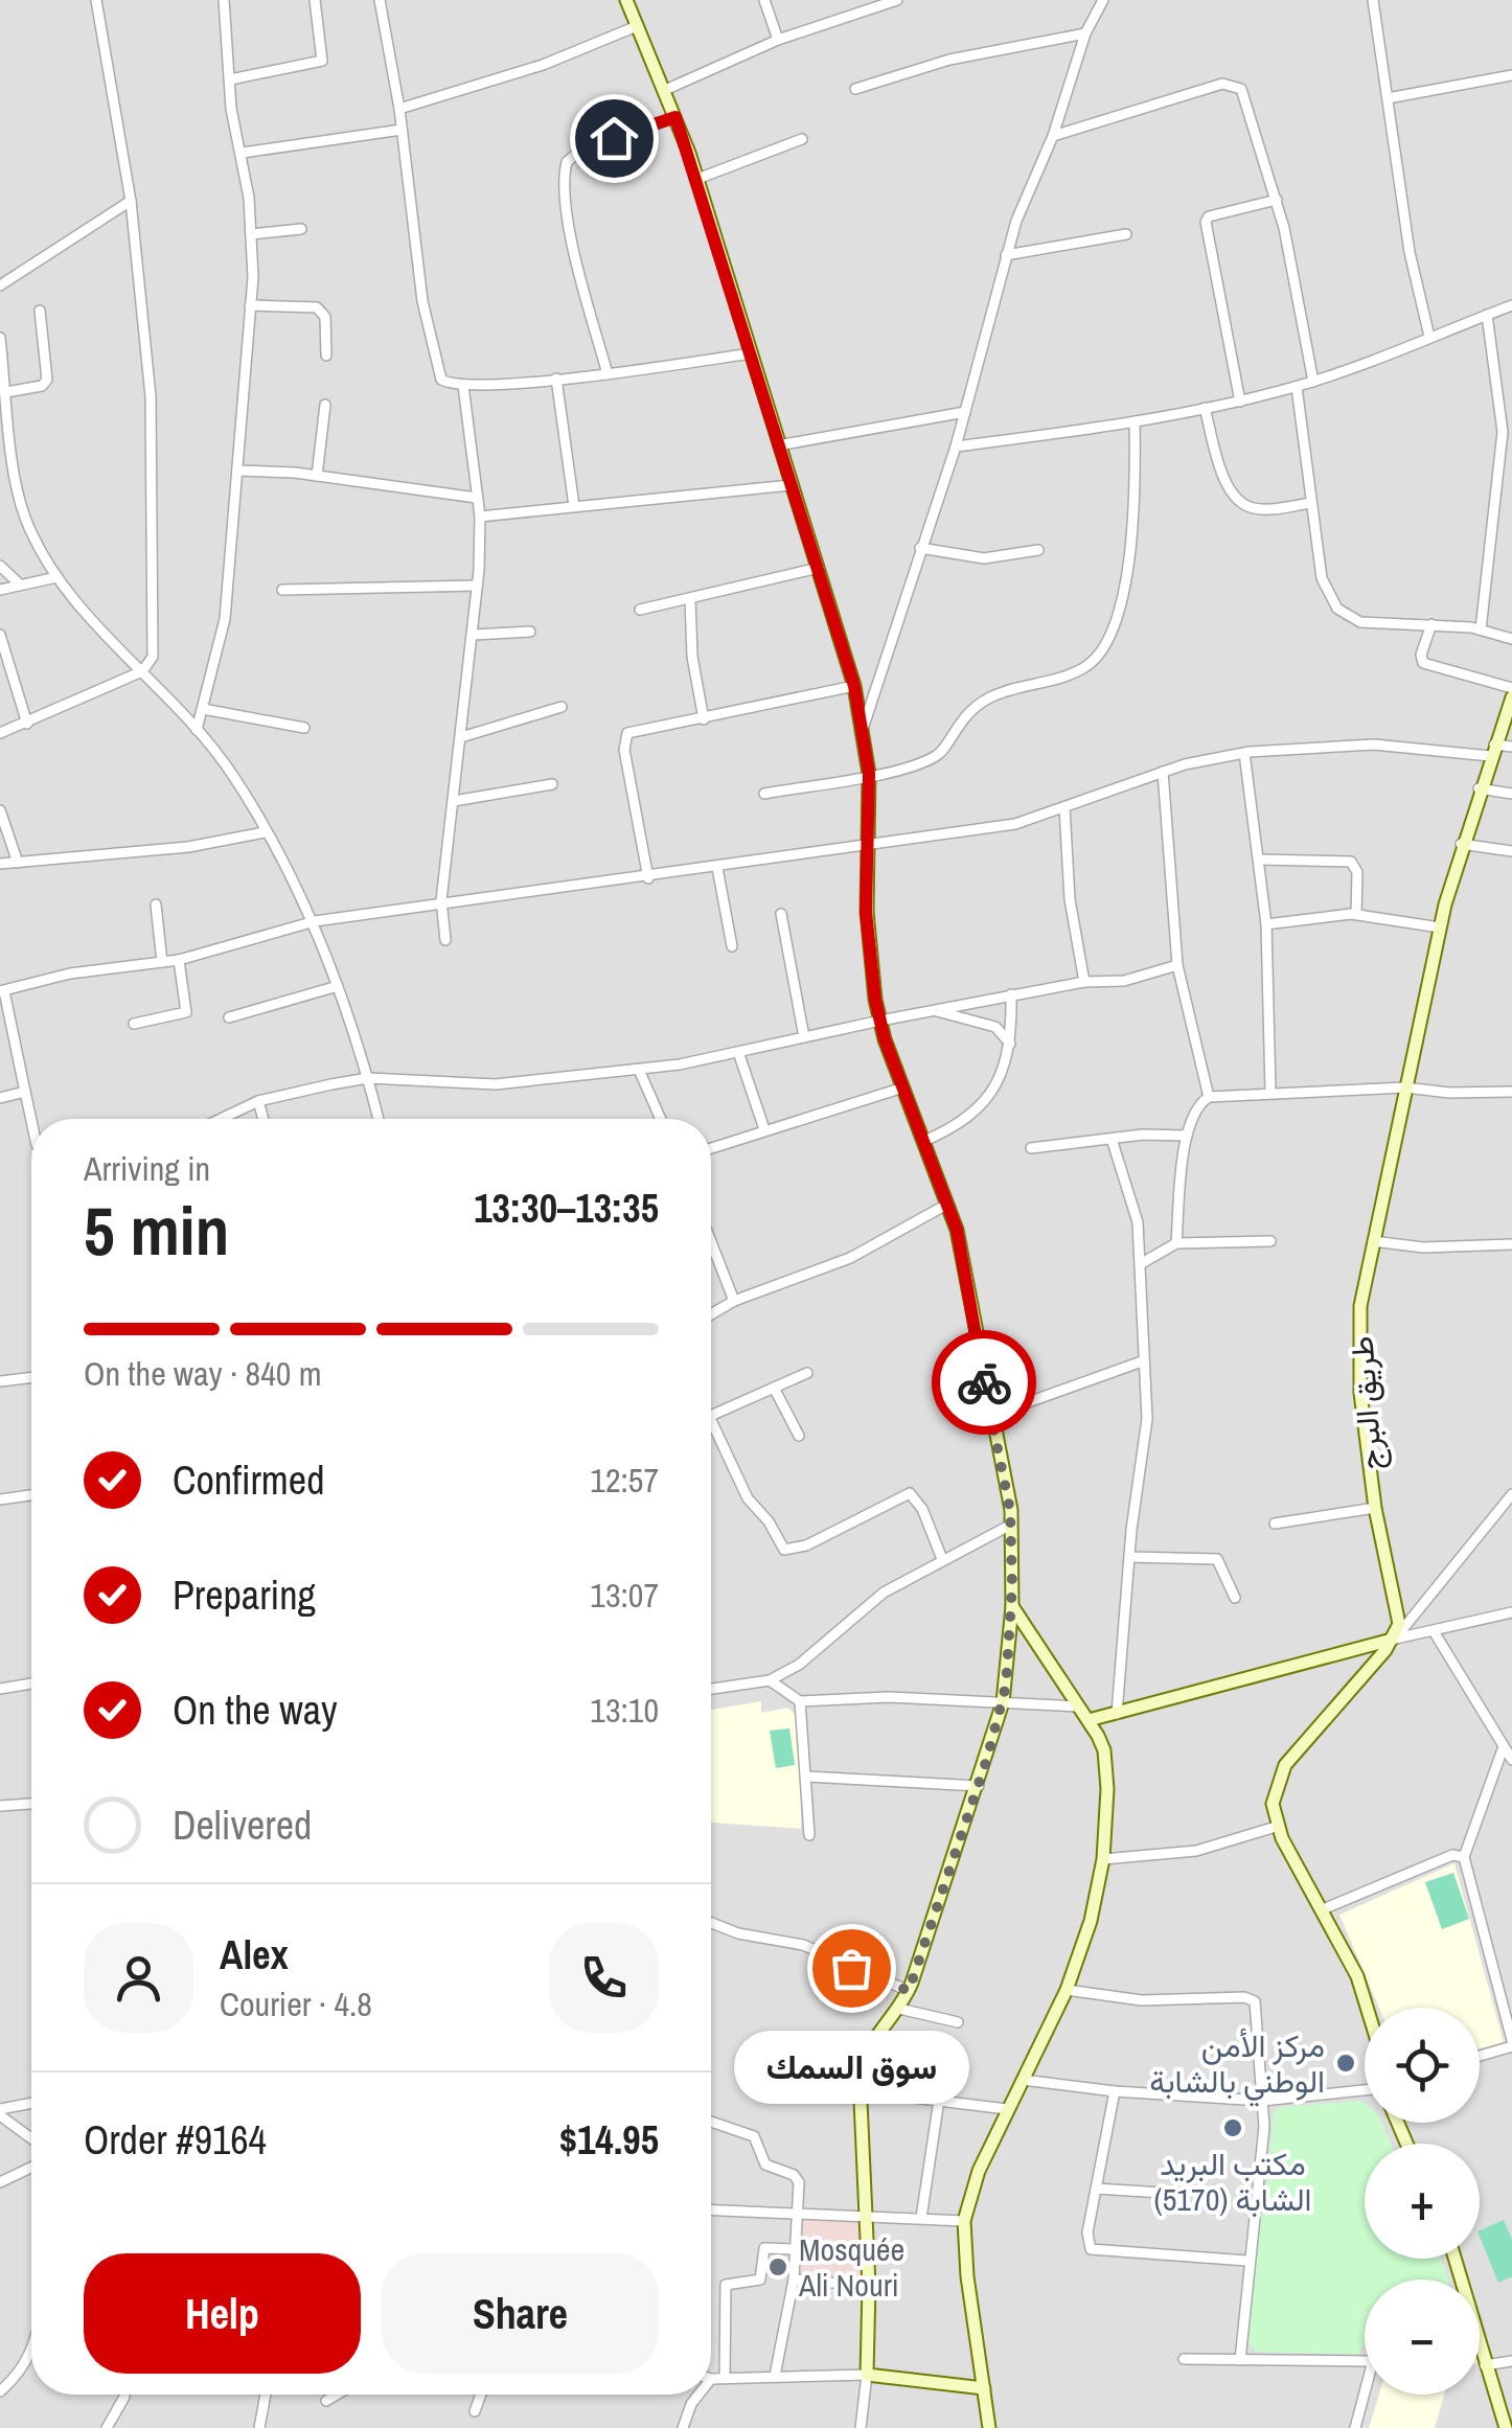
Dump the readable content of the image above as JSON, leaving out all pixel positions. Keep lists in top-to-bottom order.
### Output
{
  "streets": {
    "street": ["طريق البرج"]
  },
  "places": [
    "سوق السمك",
    "مركز الأمن الوطني بالشابة",
    "مكتب البريد الشابة (5170)",
    "Mosquée Ali Nouri"
  ],
  "page": {
    "heading": ["5 min", "Arriving in", "13:30–13:35"],
    "panel": [
      "Alex",
      "Courier · 4.8",
      "Order #9164",
      "$14.95"
    ],
    "bar": "On the way · 840 m",
    "list": [
      ["Confirmed", "12:57"],
      ["Preparing", "13:07"],
      ["On the way", "13:10"],
      "Delivered"
    ],
    "map_buttons": ["+", "−"],
    "bubble": "سوق السمك",
    "buttons": ["Help", "Share"]
  }
}
